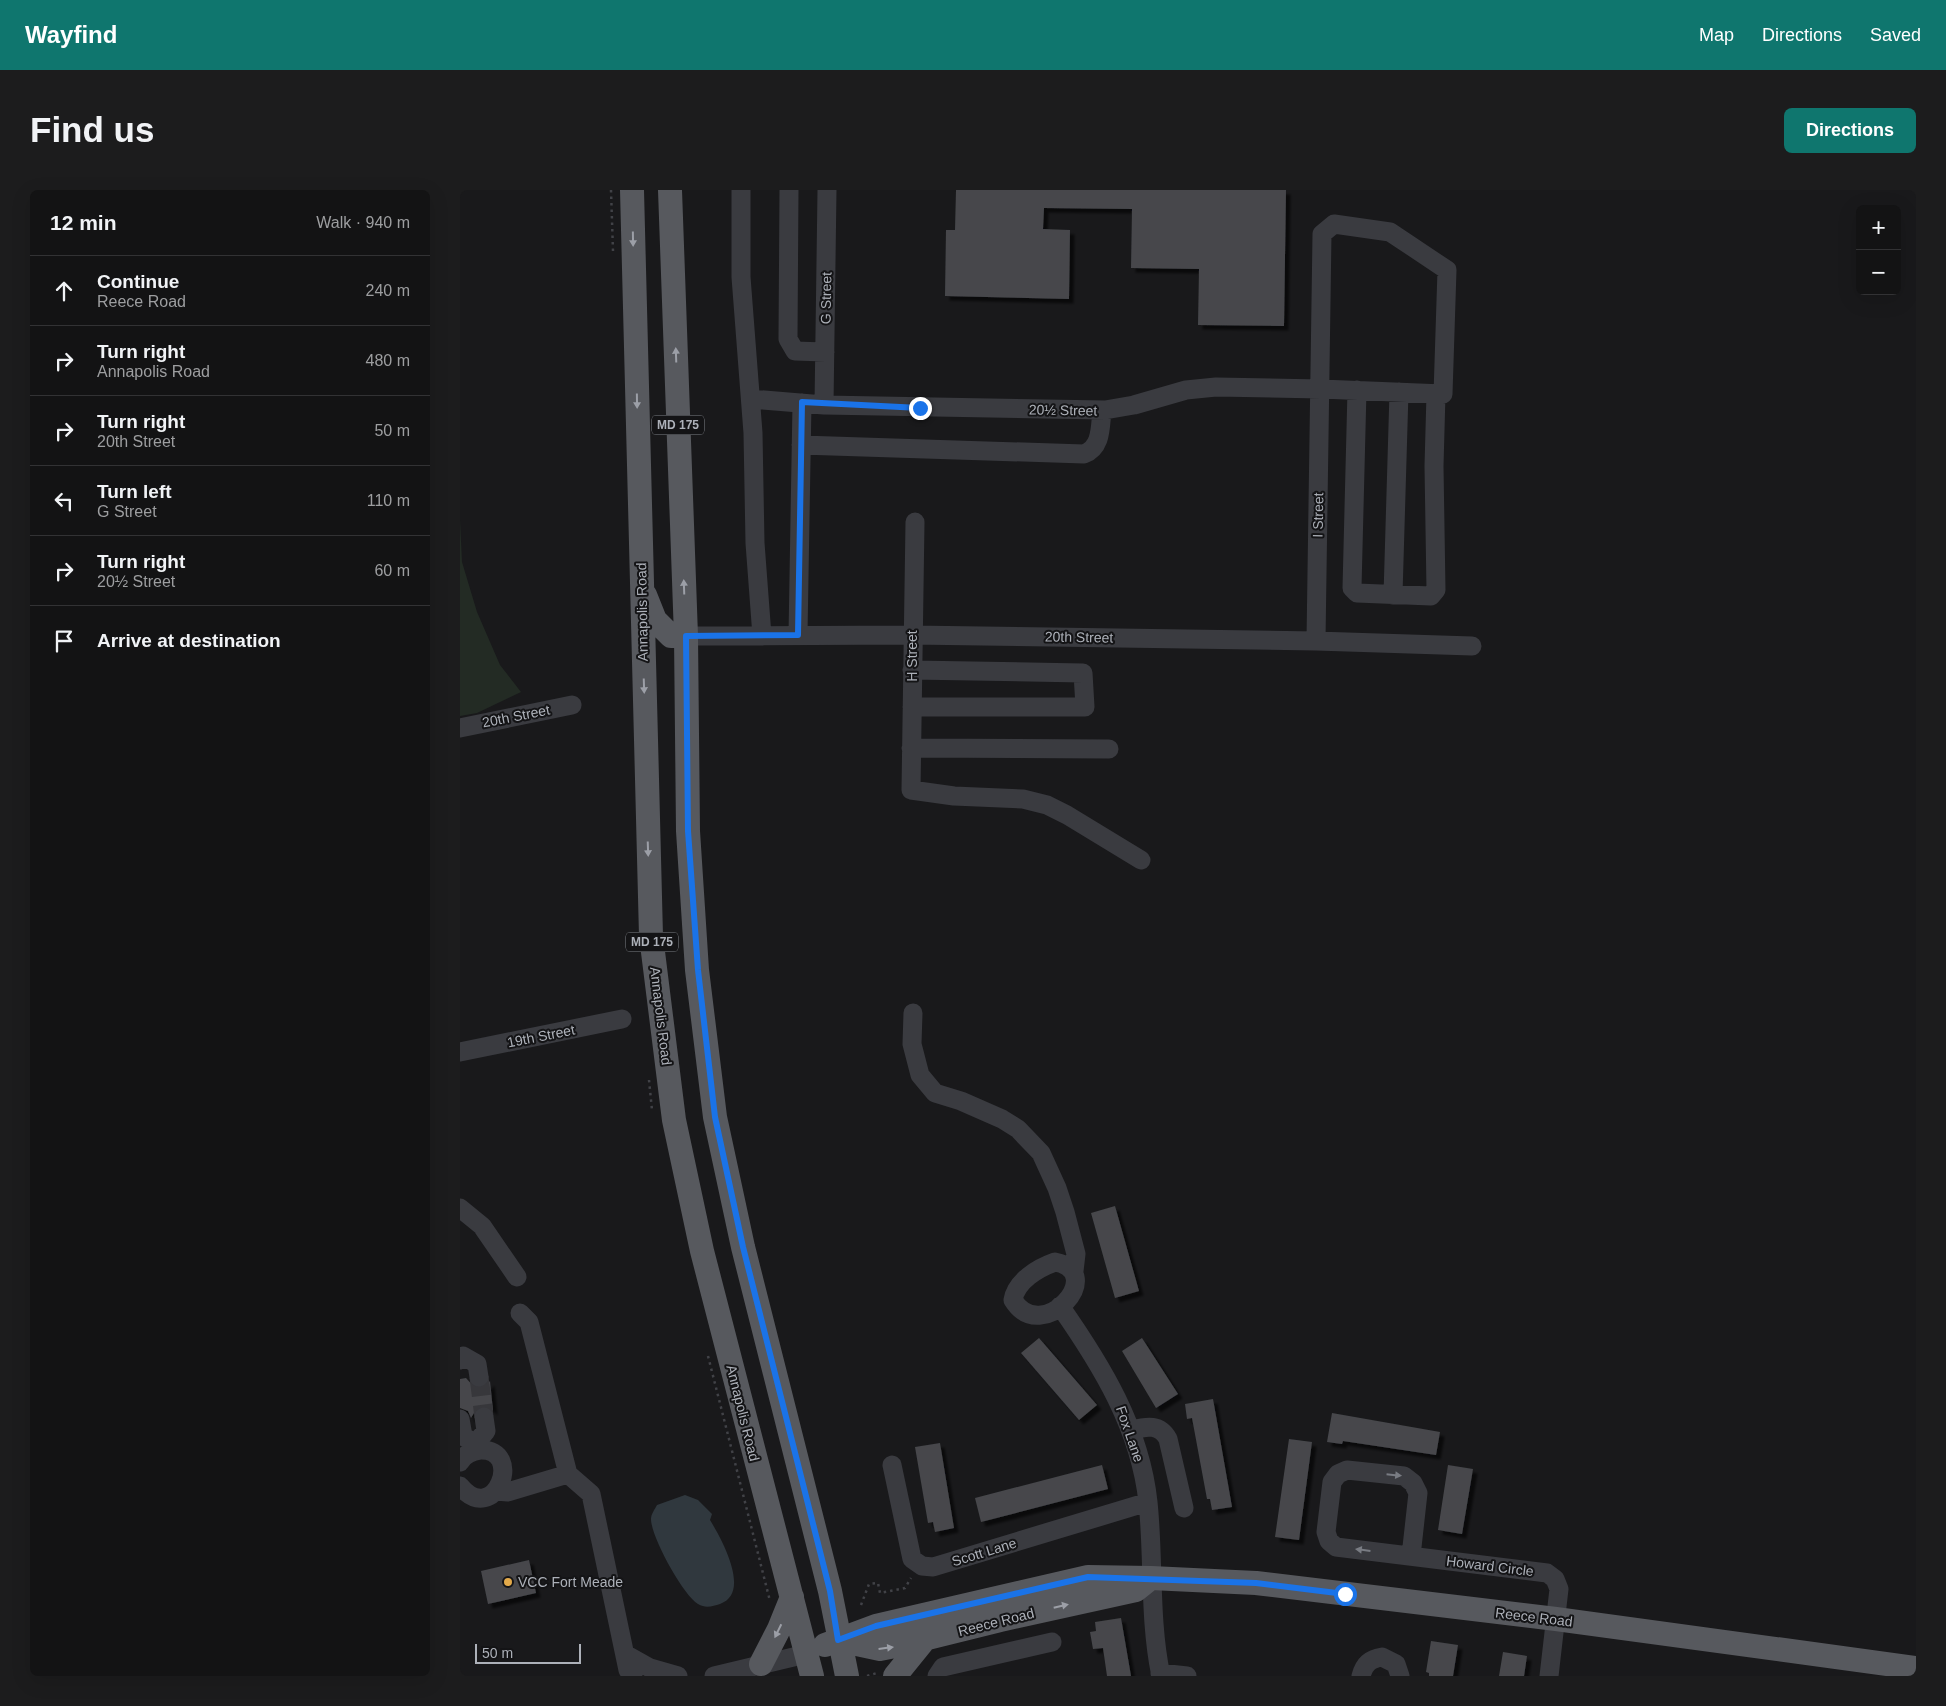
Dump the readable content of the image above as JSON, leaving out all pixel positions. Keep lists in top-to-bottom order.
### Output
{
  "streets": {
    "main road": ["MD 175", "Annapolis Road", "Reece Road"],
    "street": [
      "G Street",
      "20½ Street",
      "I Street",
      "20th Street",
      "H Street",
      "19th Street",
      "Fox Lane",
      "Scott Lane",
      "Howard Circle"
    ]
  },
  "crossings": [
    ["G Street", "20½ Street"],
    ["20½ Street", "I Street"],
    ["MD 175", "20th Street"],
    ["MD 175", "Reece Road"],
    ["I Street", "20th Street"],
    ["Annapolis Road", "Reece Road"],
    ["20th Street", "H Street"],
    ["Fox Lane", "Scott Lane"],
    ["Fox Lane", "Reece Road"],
    ["Howard Circle", "Reece Road"]
  ],
  "places": ["VCC Fort Meade"],
  "scale_bar": "50 m",
  "page": {
    "header": "Wayfind",
    "nav": ["Map", "Directions", "Saved"],
    "buttons": "Directions",
    "title": "Find us",
    "heading": ["12 min", "Walk · 940 m"],
    "map_buttons": ["+", "−"],
    "list": [
      ["Continue", "Reece Road", "240 m"],
      ["Turn right", "Annapolis Road", "480 m"],
      ["Turn right", "20th Street", "50 m"],
      ["Turn left", "G Street", "110 m"],
      ["Turn right", "20½ Street", "60 m"],
      "Arrive at destination"
    ],
    "scale": "50 m"
  }
}
